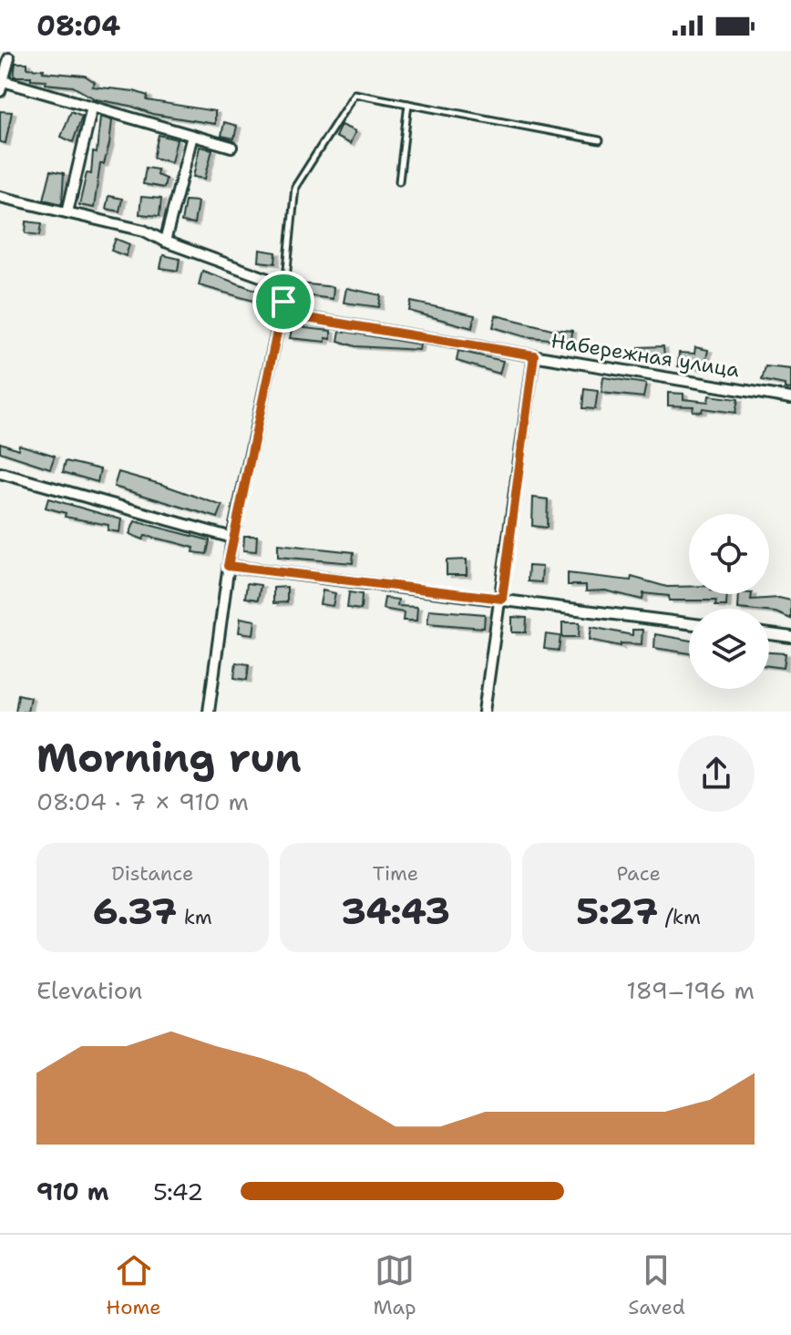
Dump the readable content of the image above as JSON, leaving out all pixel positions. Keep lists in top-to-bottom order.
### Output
{
  "streets": {
    "street": ["Набережная улица"]
  },
  "page": {
    "status": "08:04",
    "heading": ["Morning run", "08:04 · 7 × 910 m"],
    "stats": [
      ["Distance", "6.37 km"],
      ["Time", "34:43"],
      ["Pace", "5:27 /km"]
    ],
    "chart": ["Elevation", "189–196 m"],
    "list": [
      {
        "name": "910 m",
        "note": "5:42"
      }
    ],
    "tabs": ["Home", "Map", "Saved"]
  }
}
